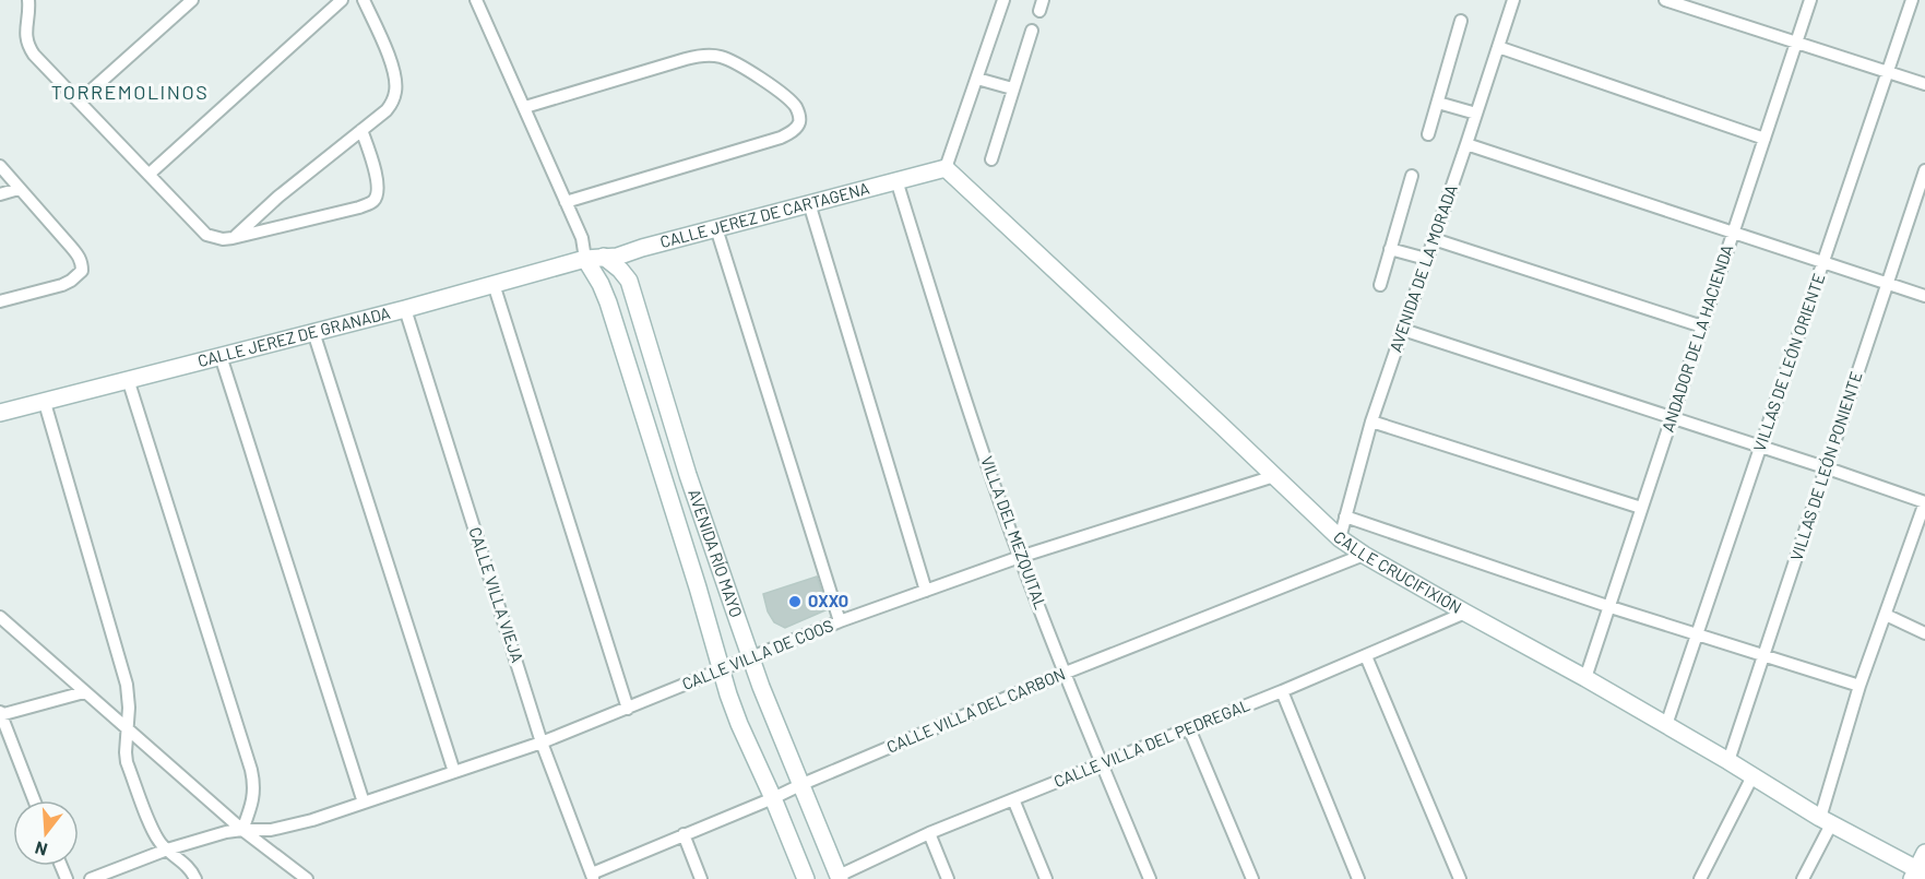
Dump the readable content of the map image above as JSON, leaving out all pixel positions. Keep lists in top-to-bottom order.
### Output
{
  "streets": {
    "street": [
      "CALLE JEREZ DE CARTAGENA",
      "AVENIDA DE LA MORADA",
      "CALLE JEREZ DE GRANADA",
      "ANDADOR DE LA HACIENDA",
      "VILLAS DE LEÓN ORIENTE",
      "VILLAS DE LEÓN PONIENTE",
      "VILLA DEL MEZQUITAL",
      "AVENIDA RÍO MAYO",
      "CALLE CRUCIFIXIÓN",
      "CALLE VILLA VIEJA",
      "CALLE VILLA DE COOS",
      "CALLE VILLA DEL CARBON",
      "CALLE VILLA DEL PEDREGAL"
    ]
  },
  "crossings": [
    ["CALLE JEREZ DE CARTAGENA", "CALLE JEREZ DE GRANADA"],
    ["CALLE JEREZ DE CARTAGENA", "VILLA DEL MEZQUITAL"],
    ["CALLE JEREZ DE CARTAGENA", "AVENIDA RÍO MAYO"],
    ["CALLE JEREZ DE CARTAGENA", "CALLE CRUCIFIXIÓN"],
    ["AVENIDA DE LA MORADA", "CALLE CRUCIFIXIÓN"],
    ["CALLE JEREZ DE GRANADA", "AVENIDA RÍO MAYO"],
    ["CALLE JEREZ DE GRANADA", "CALLE VILLA VIEJA"],
    ["ANDADOR DE LA HACIENDA", "CALLE CRUCIFIXIÓN"],
    ["VILLAS DE LEÓN ORIENTE", "CALLE CRUCIFIXIÓN"],
    ["VILLAS DE LEÓN PONIENTE", "CALLE CRUCIFIXIÓN"],
    ["VILLA DEL MEZQUITAL", "CALLE VILLA DE COOS"],
    ["VILLA DEL MEZQUITAL", "CALLE VILLA DEL CARBON"],
    ["VILLA DEL MEZQUITAL", "CALLE VILLA DEL PEDREGAL"],
    ["AVENIDA RÍO MAYO", "CALLE VILLA DE COOS"],
    ["AVENIDA RÍO MAYO", "CALLE VILLA DEL CARBON"],
    ["AVENIDA RÍO MAYO", "CALLE VILLA DEL PEDREGAL"],
    ["CALLE CRUCIFIXIÓN", "CALLE VILLA DE COOS"],
    ["CALLE CRUCIFIXIÓN", "CALLE VILLA DEL CARBON"],
    ["CALLE CRUCIFIXIÓN", "CALLE VILLA DEL PEDREGAL"],
    ["CALLE VILLA VIEJA", "CALLE VILLA DE COOS"],
    ["CALLE VILLA VIEJA", "CALLE VILLA DEL CARBON"]
  ],
  "districts": ["TORREMOLINOS"],
  "places": ["OXXO"],
  "north": "bottom"
}
